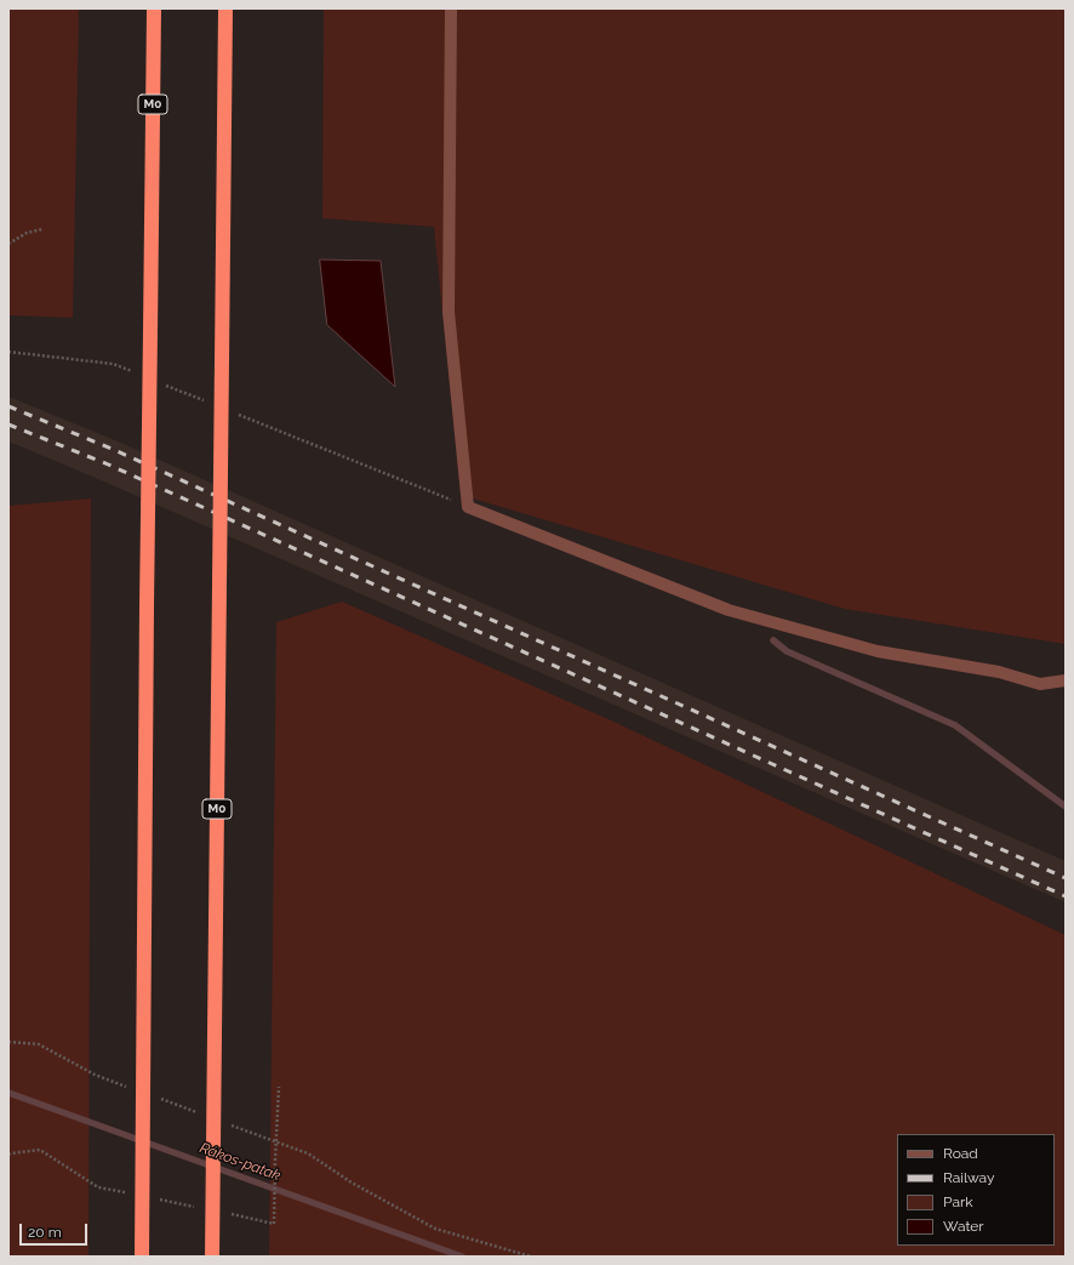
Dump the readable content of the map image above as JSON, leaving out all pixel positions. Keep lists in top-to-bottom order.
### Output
{
  "streets": {
    "highway": ["M0"]
  },
  "water": ["Rákos-patak"],
  "legend": [
    "Road",
    "Railway",
    "Park",
    "Water"
  ],
  "scale_bar": "20 m"
}
